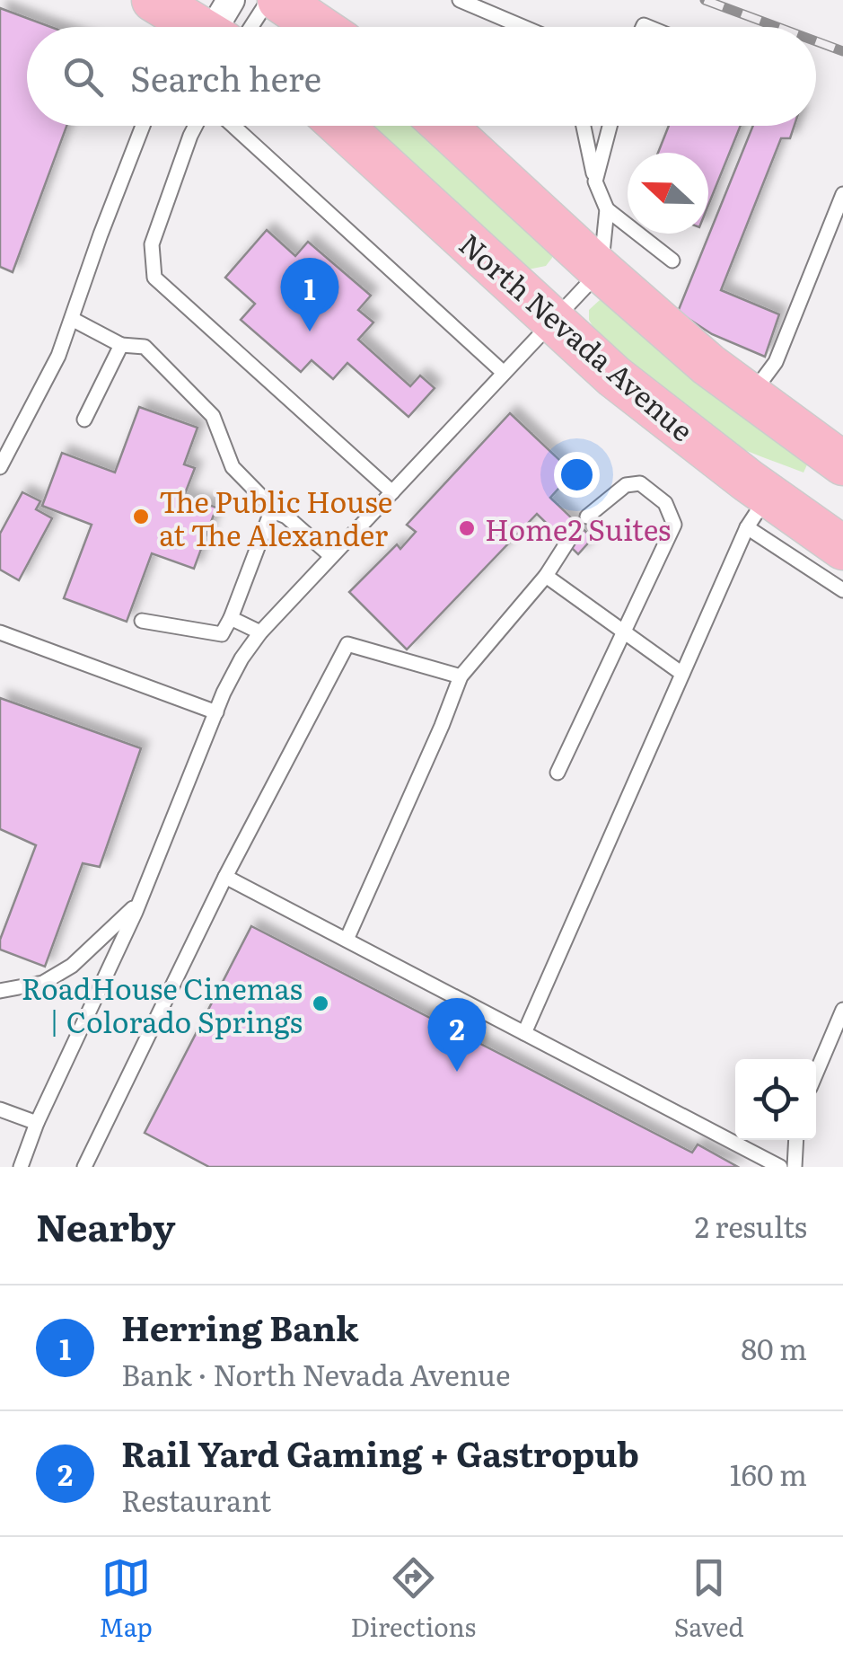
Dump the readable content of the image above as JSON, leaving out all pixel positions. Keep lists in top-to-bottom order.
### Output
{
  "streets": {
    "main road": ["North Nevada Avenue"]
  },
  "places": ["The Public House at The Alexander", "Home2 Suites", "RoadHouse Cinemas | Colorado Springs"],
  "north": "left",
  "page": {
    "search": "Search here",
    "pins": ["1", "2"],
    "heading": ["Nearby", "2 results"],
    "list": [
      {
        "mark": "1",
        "name": "Herring Bank",
        "note": "Bank · North Nevada Avenue",
        "value": "80 m"
      },
      {
        "mark": "2",
        "name": "Rail Yard Gaming + Gastropub",
        "note": "Restaurant",
        "value": "160 m"
      }
    ],
    "nav": ["Map", "Directions", "Saved"]
  }
}
